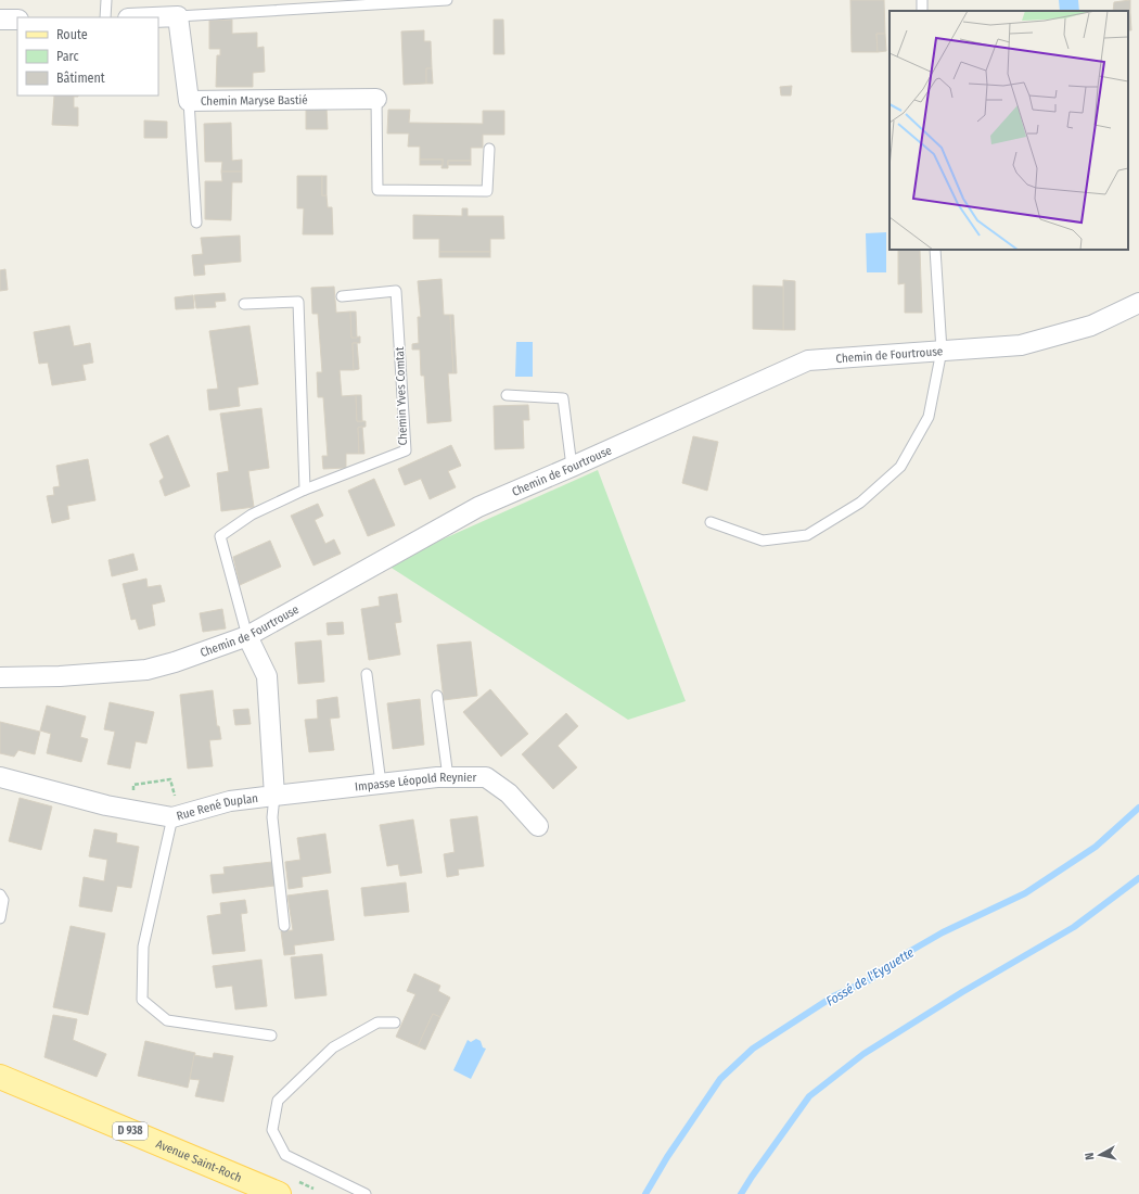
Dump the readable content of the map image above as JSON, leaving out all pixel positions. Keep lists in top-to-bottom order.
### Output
{
  "streets": {
    "main road": ["D 938", "Avenue Saint-Roch"],
    "street": [
      "Chemin Maryse Bastié",
      "Chemin de Fourtrouse",
      "Impasse Léopold Reynier",
      "Rue René Duplan"
    ],
    "lane": ["Chemin Yves Comtat"]
  },
  "crossings": [
    ["Chemin de Fourtrouse", "Chemin Yves Comtat"],
    ["Chemin de Fourtrouse", "Rue René Duplan"],
    ["Chemin Yves Comtat", "Rue René Duplan"],
    ["Impasse Léopold Reynier", "Rue René Duplan"]
  ],
  "water": ["Fossé de l'Eyguette"],
  "legend": ["Route", "Parc", "Bâtiment"],
  "north": "left"
}
